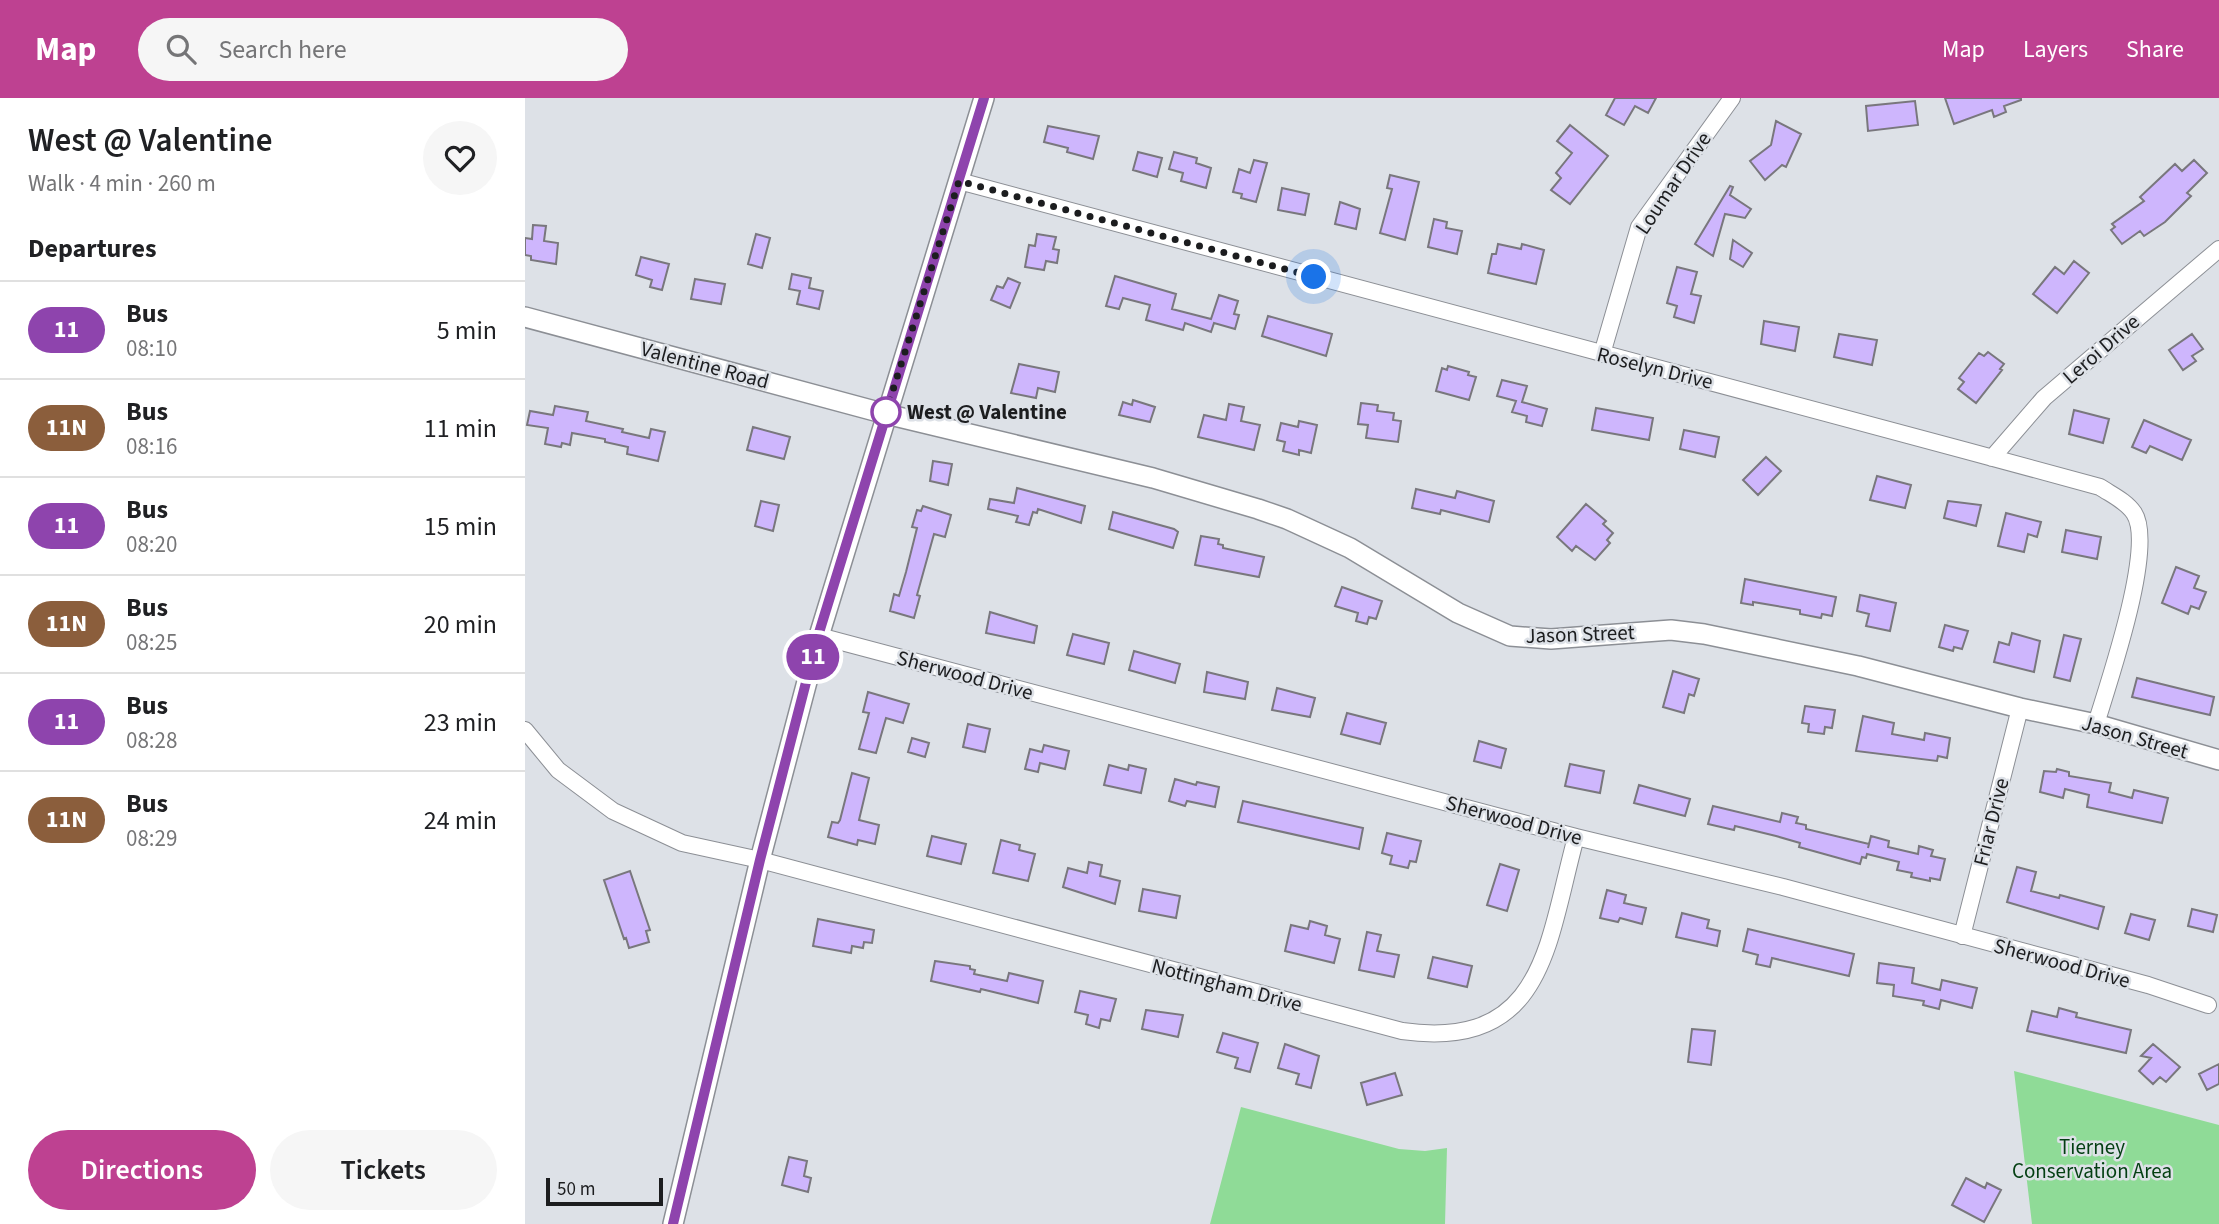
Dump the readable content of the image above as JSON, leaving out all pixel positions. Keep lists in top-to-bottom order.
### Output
{
  "streets": {
    "street": [
      "Loumar Drive",
      "Leroi Drive",
      "Valentine Road",
      "Roselyn Drive",
      "Jason Street",
      "Sherwood Drive",
      "Friar Drive",
      "Nottingham Drive"
    ]
  },
  "crossings": [
    ["Loumar Drive", "Roselyn Drive"],
    ["Leroi Drive", "Roselyn Drive"],
    ["Valentine Road", "Jason Street"],
    ["Roselyn Drive", "Jason Street"],
    ["Jason Street", "Friar Drive"],
    ["Sherwood Drive", "Friar Drive"],
    ["Sherwood Drive", "Nottingham Drive"]
  ],
  "parks": ["Tierney Conservation Area"],
  "places": ["West @ Valentine"],
  "lines": ["bus line 11"],
  "scale_bar": "50 m",
  "page": {
    "header": "Map",
    "search": "Search here",
    "nav": ["Map", "Layers", "Share"],
    "heading": [
      ["West @ Valentine", "Walk · 4 min · 260 m"],
      "Departures"
    ],
    "on_map": "11",
    "list": [
      {
        "mark": "11",
        "name": "Bus",
        "note": "08:10",
        "value": "5 min"
      },
      {
        "mark": "11N",
        "name": "Bus",
        "note": "08:16",
        "value": "11 min"
      },
      {
        "mark": "11",
        "name": "Bus",
        "note": "08:20",
        "value": "15 min"
      },
      {
        "mark": "11N",
        "name": "Bus",
        "note": "08:25",
        "value": "20 min"
      },
      {
        "mark": "11",
        "name": "Bus",
        "note": "08:28",
        "value": "23 min"
      },
      {
        "mark": "11N",
        "name": "Bus",
        "note": "08:29",
        "value": "24 min"
      }
    ],
    "buttons": ["Directions", "Tickets"],
    "scale": "50 m"
  }
}
